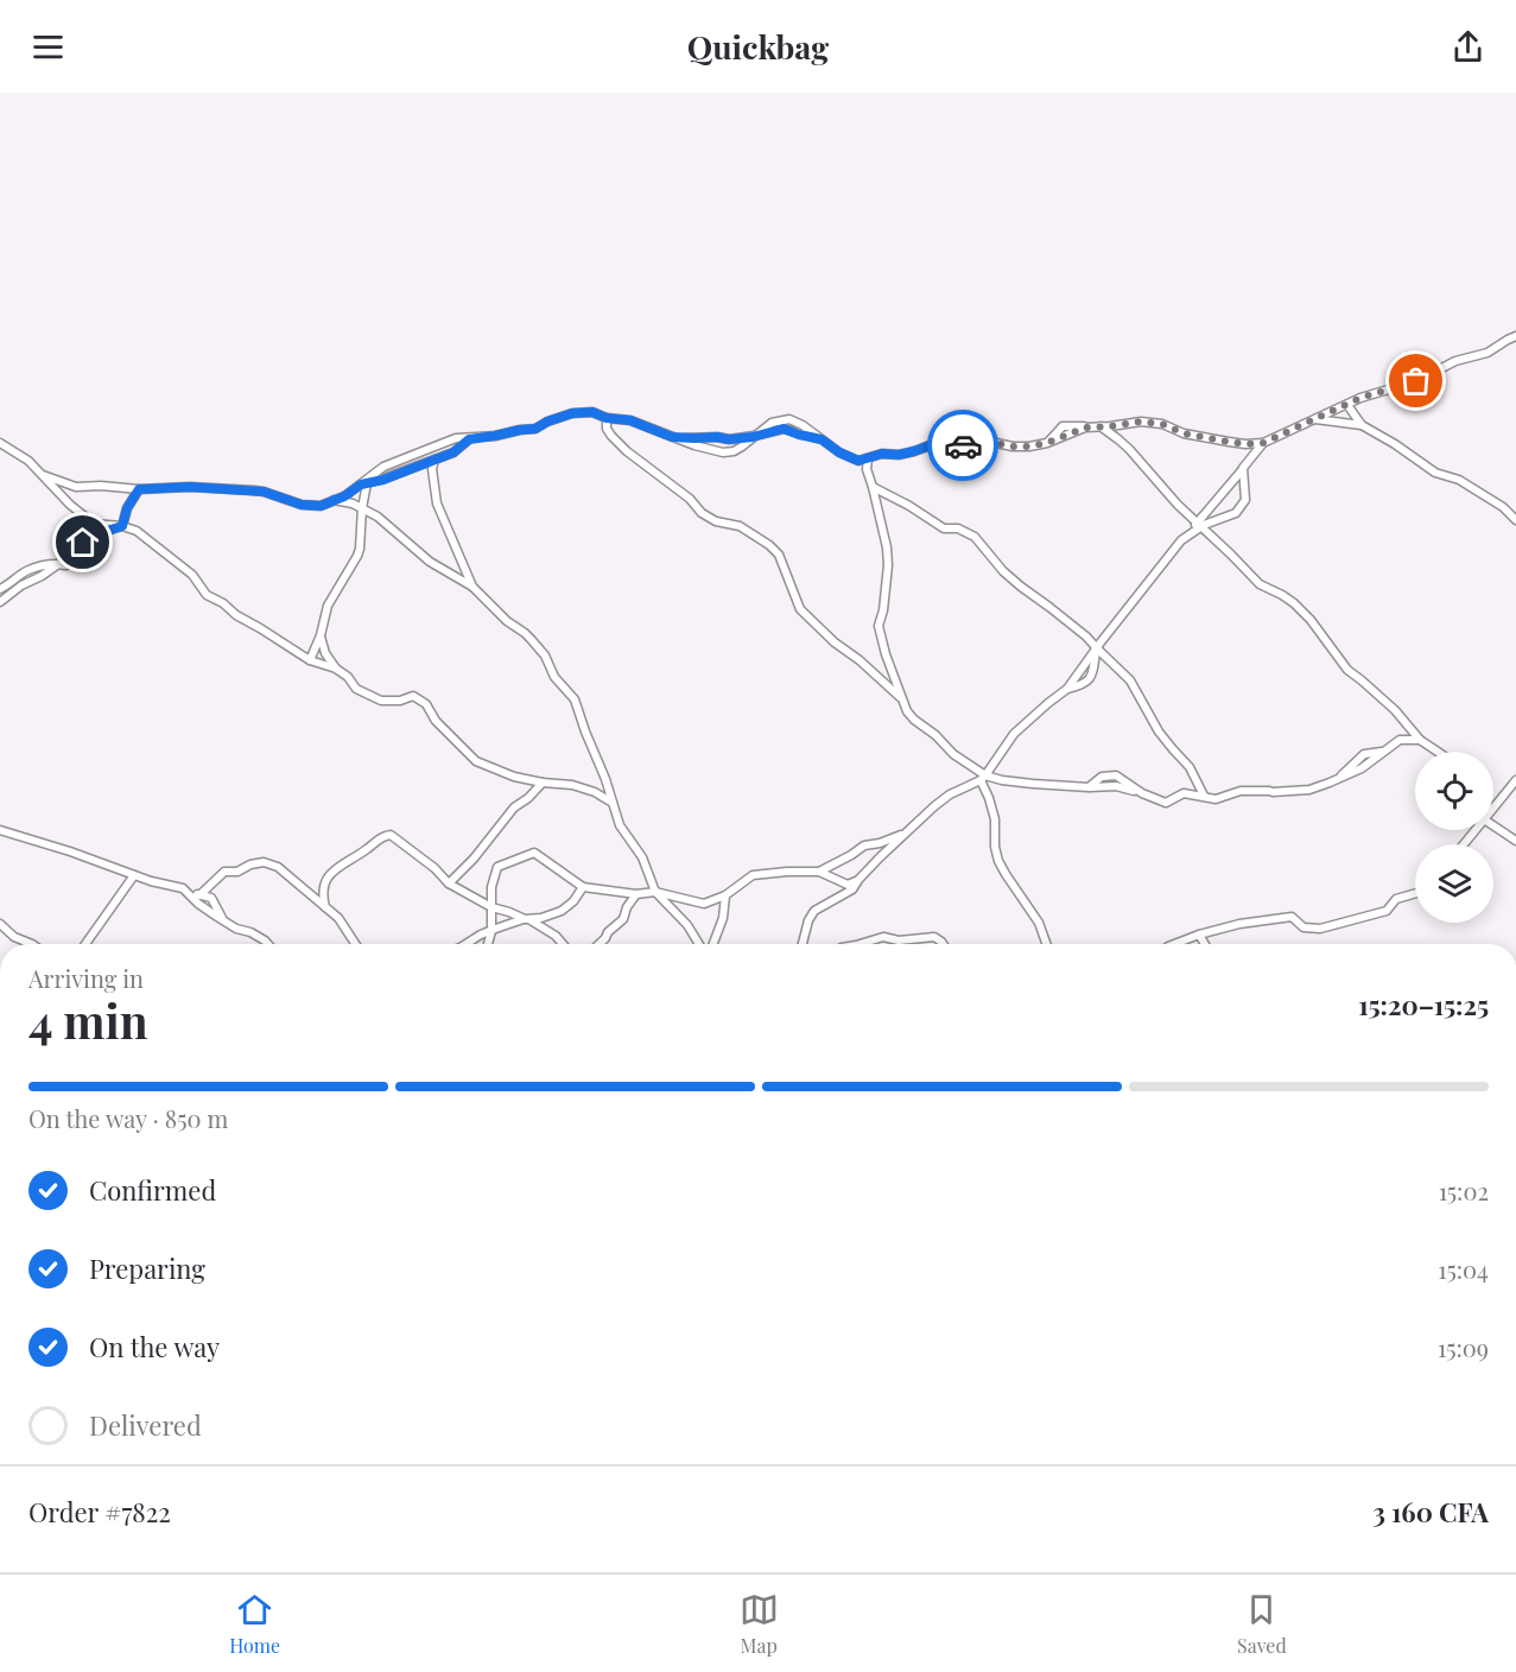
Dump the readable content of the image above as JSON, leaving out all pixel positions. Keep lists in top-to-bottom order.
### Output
{
  "page": {
    "header": "Quickbag",
    "heading": ["4 min", "Arriving in", "15:20–15:25"],
    "panel": ["Order #7822", "3 160 CFA"],
    "bar": "On the way · 850 m",
    "list": [
      ["Confirmed", "15:02"],
      ["Preparing", "15:04"],
      ["On the way", "15:09"],
      "Delivered"
    ],
    "tabs": ["Home", "Map", "Saved"]
  }
}
